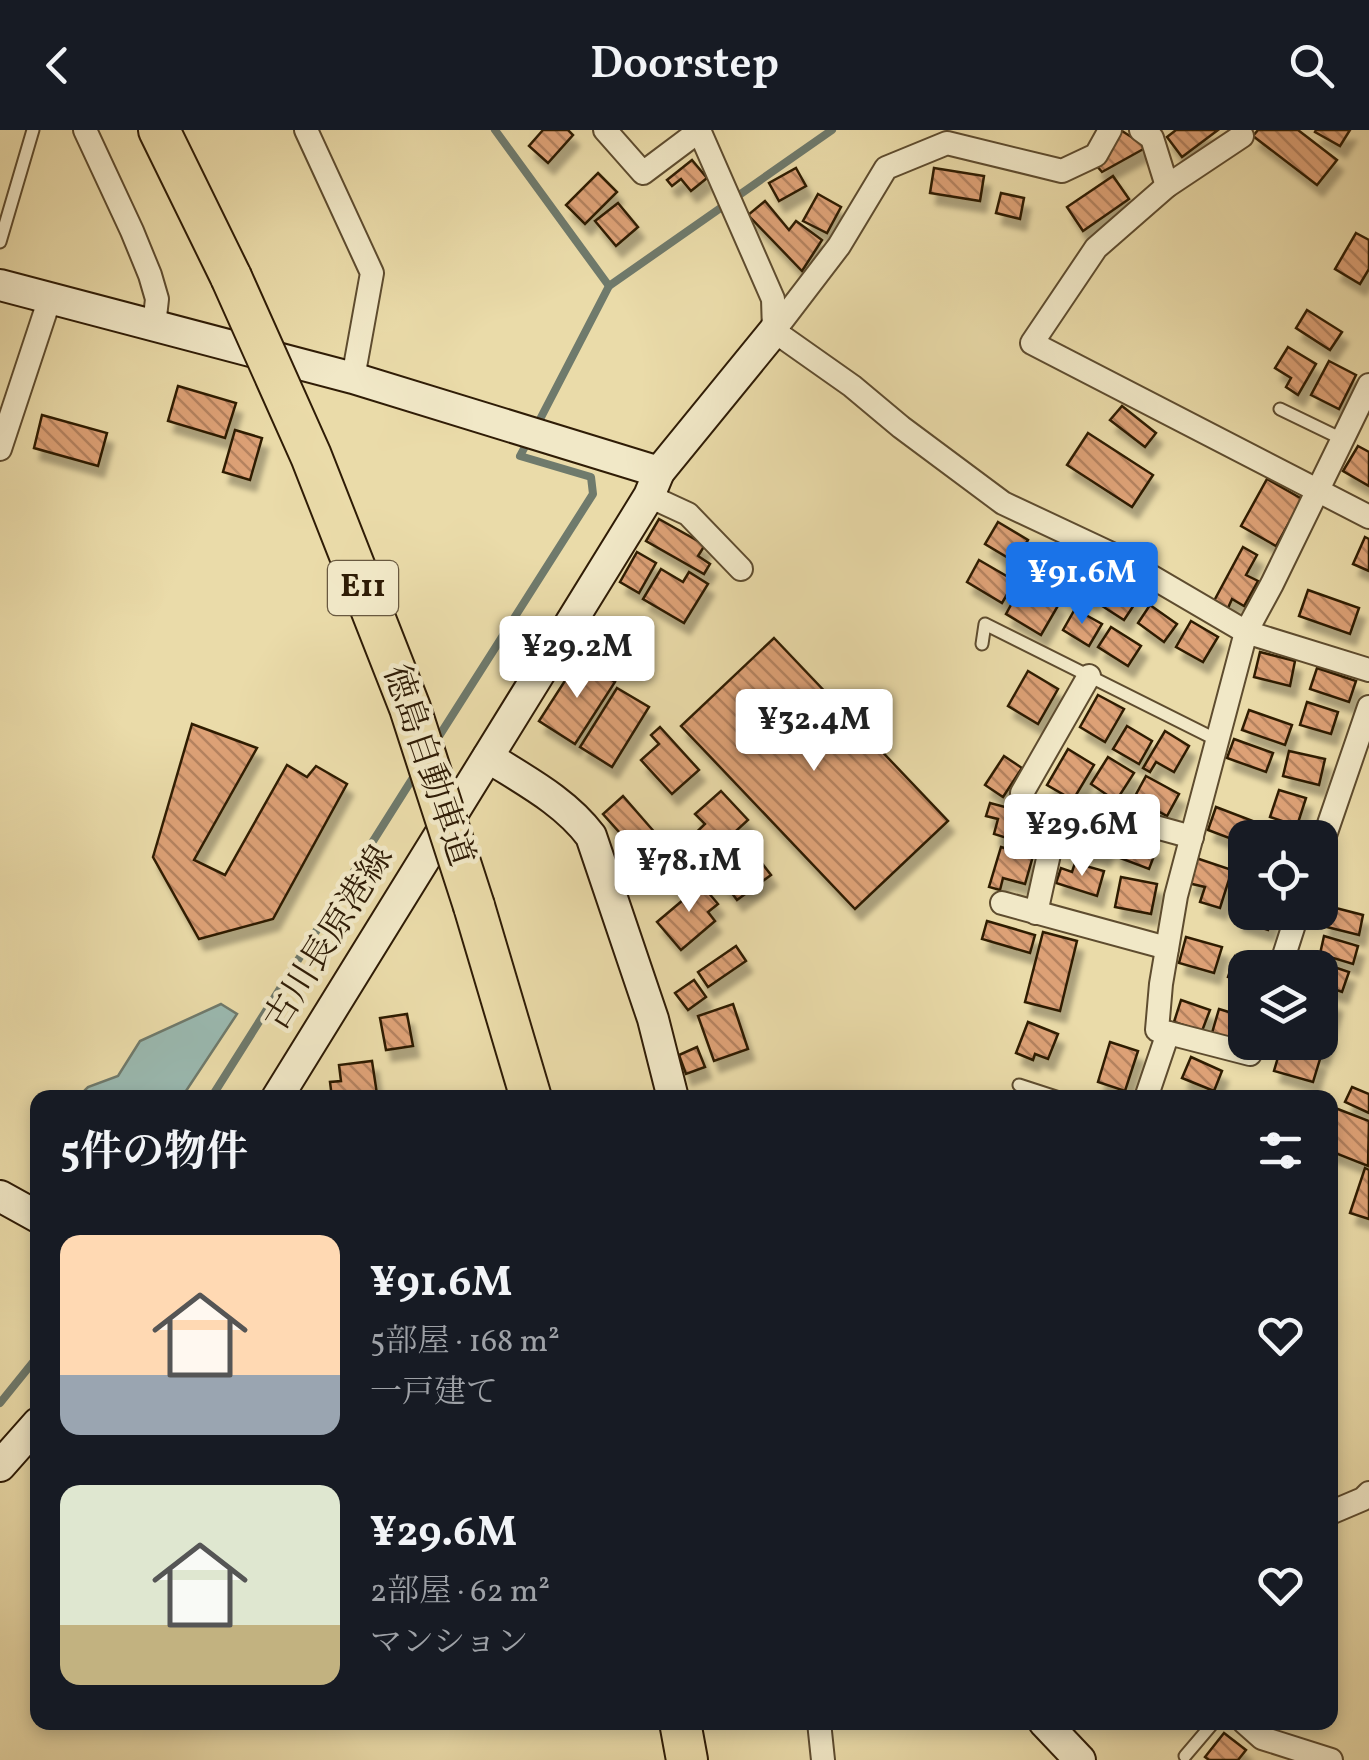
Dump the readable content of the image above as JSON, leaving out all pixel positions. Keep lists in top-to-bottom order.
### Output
{
  "streets": {
    "highway": ["E11", "徳島自動車道"],
    "street": ["古川長原港線"]
  },
  "page": {
    "header": "Doorstep",
    "price": [
      "¥91.6M",
      "¥29.2M",
      "¥32.4M",
      "¥29.6M",
      "¥78.1M"
    ],
    "heading": "5件の物件",
    "list": [
      {
        "name": "¥91.6M",
        "note": "5部屋 · 168 m² · 一戸建て"
      },
      {
        "name": "¥29.6M",
        "note": "2部屋 · 62 m² · マンション"
      }
    ]
  }
}
